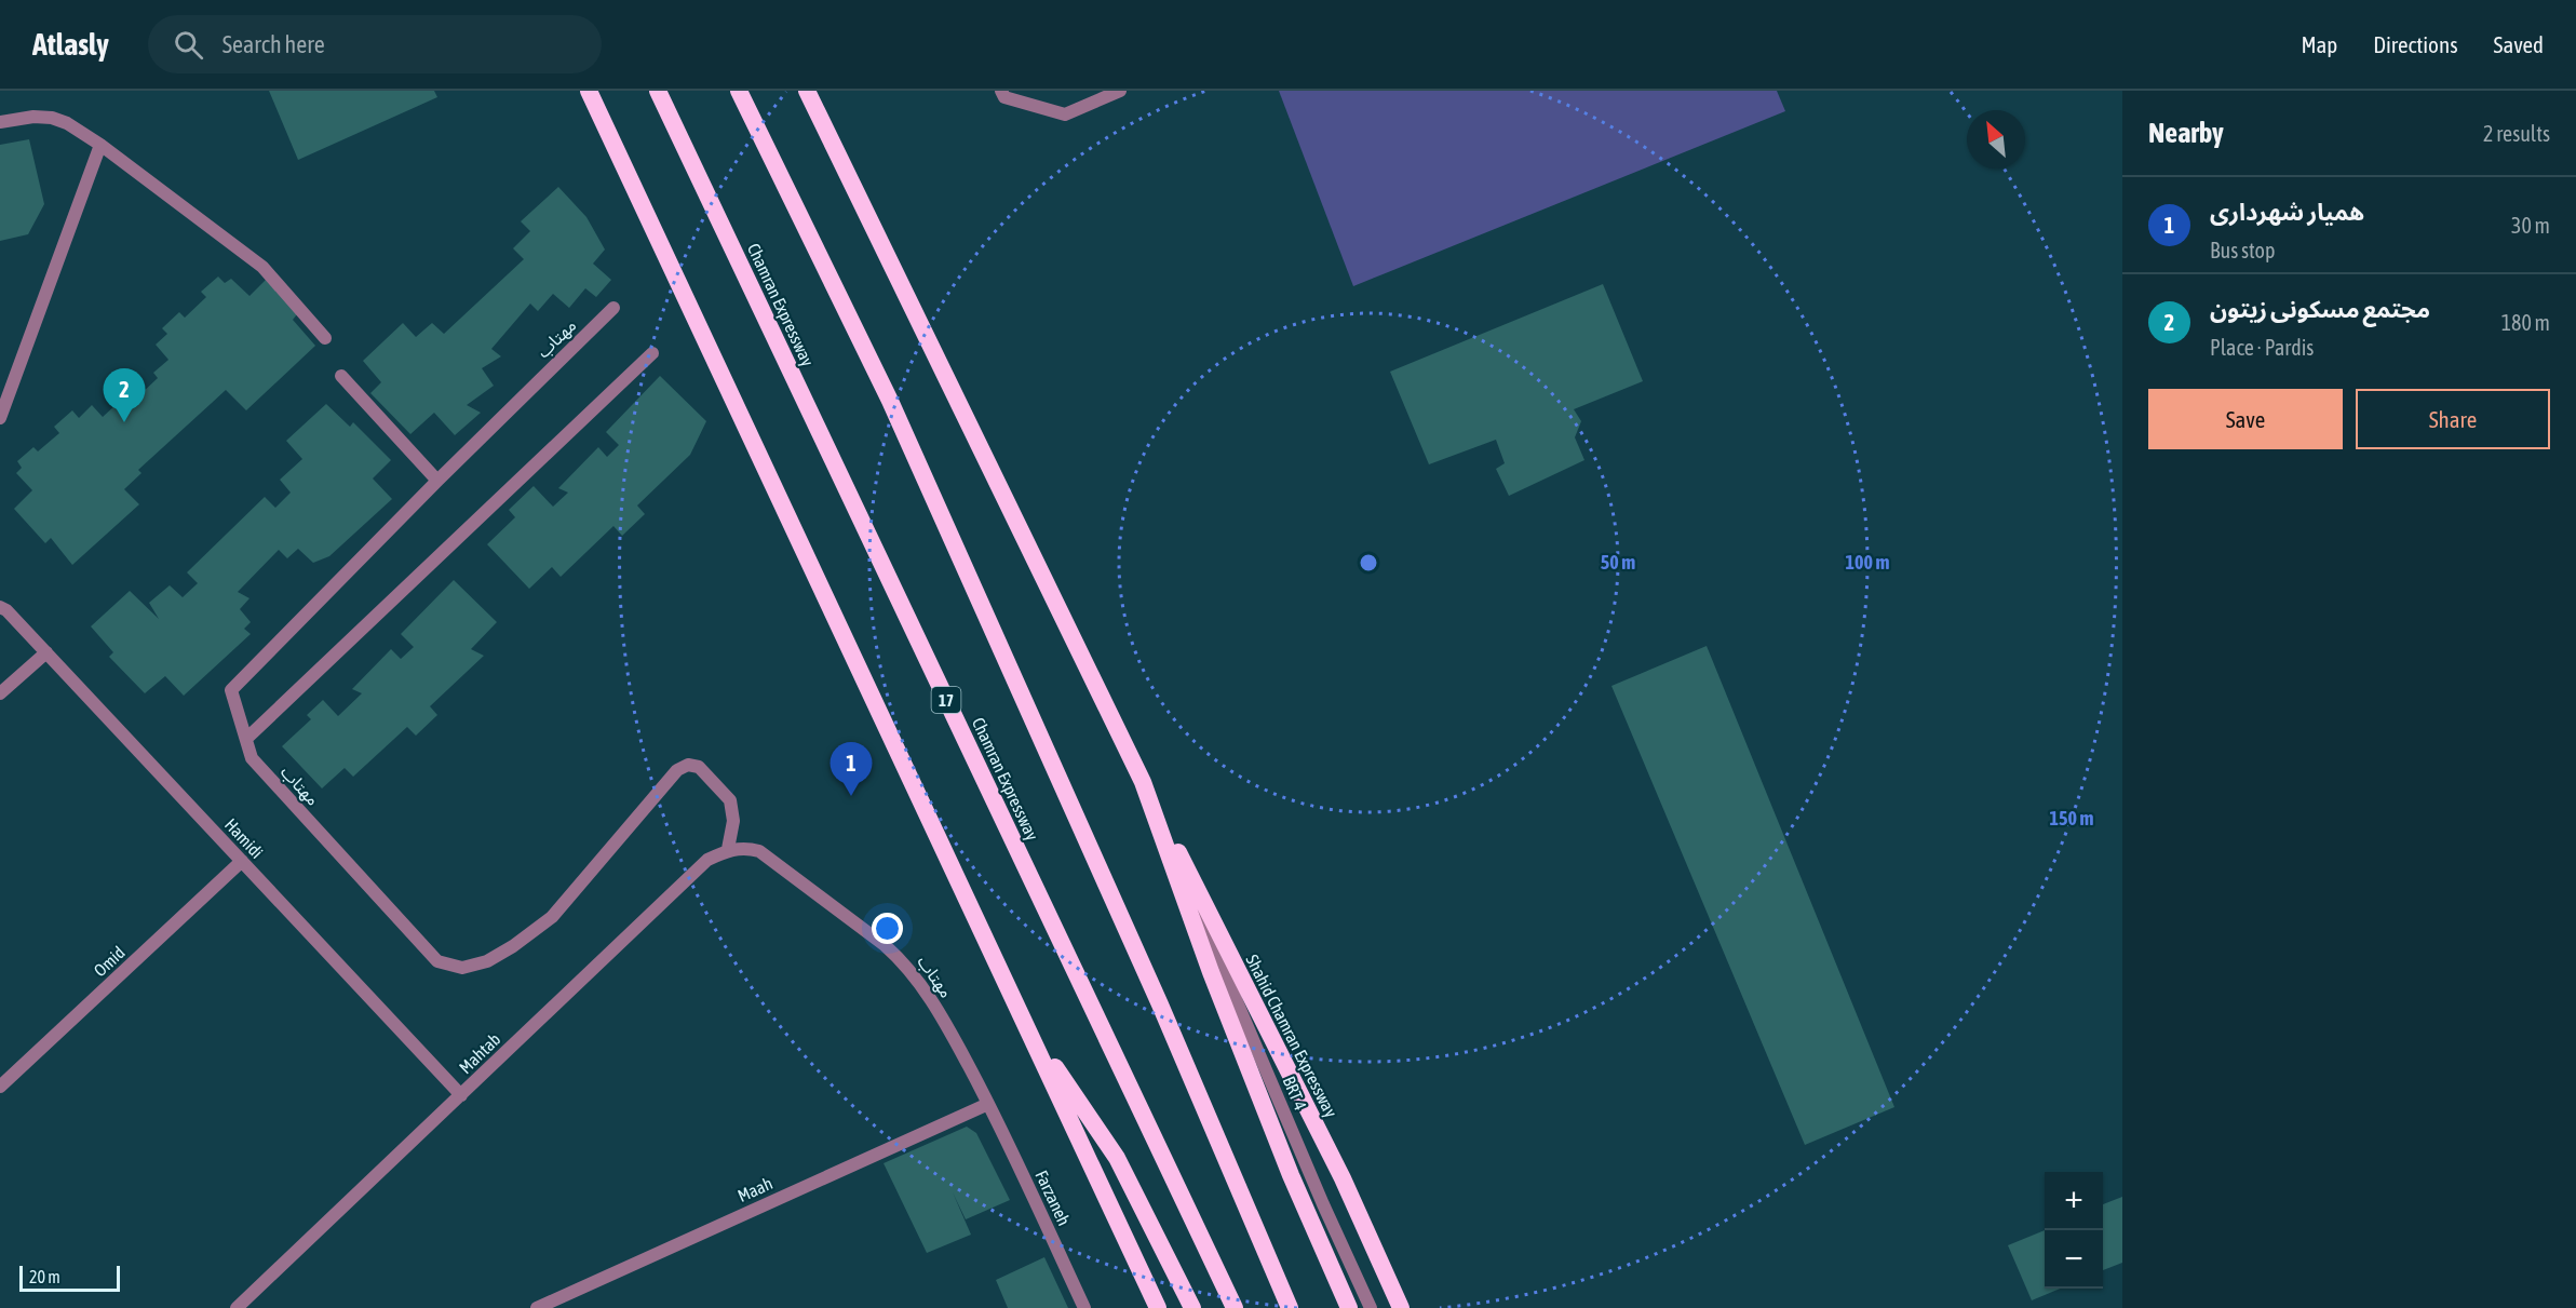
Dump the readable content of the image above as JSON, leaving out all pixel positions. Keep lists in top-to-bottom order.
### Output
{
  "streets": {
    "highway": ["Chamran Expressway", "17", "Shahid Chamran Expressway"],
    "street": [
      "مهتاب",
      "Hamidi",
      "Omid",
      "Mahtab",
      "BRT 4",
      "Maah",
      "Farzaneh"
    ]
  },
  "crossings": [
    ["مهتاب", "Mahtab"],
    ["Hamidi", "Omid"],
    ["Hamidi", "Mahtab"],
    ["Shahid Chamran Expressway", "BRT 4"],
    ["Maah", "Farzaneh"]
  ],
  "scale_bar": "20 m",
  "north": "top left",
  "page": {
    "header": "Atlasly",
    "search": "Search here",
    "nav": ["Map", "Directions", "Saved"],
    "heading": ["Nearby", "2 results"],
    "list": [
      {
        "mark": "1",
        "name": "همیار شهرداری",
        "note": "Bus stop",
        "value": "30 m"
      },
      {
        "mark": "2",
        "name": "مجتمع مسکونی زیتون",
        "note": "Place · Pardis",
        "value": "180 m"
      }
    ],
    "pins": ["2", "1"],
    "buttons": ["Save", "Share"],
    "map_buttons": ["+", "−"],
    "scale": "20 m"
  },
  "rings": ["50 m", "100 m", "150 m"]
}
